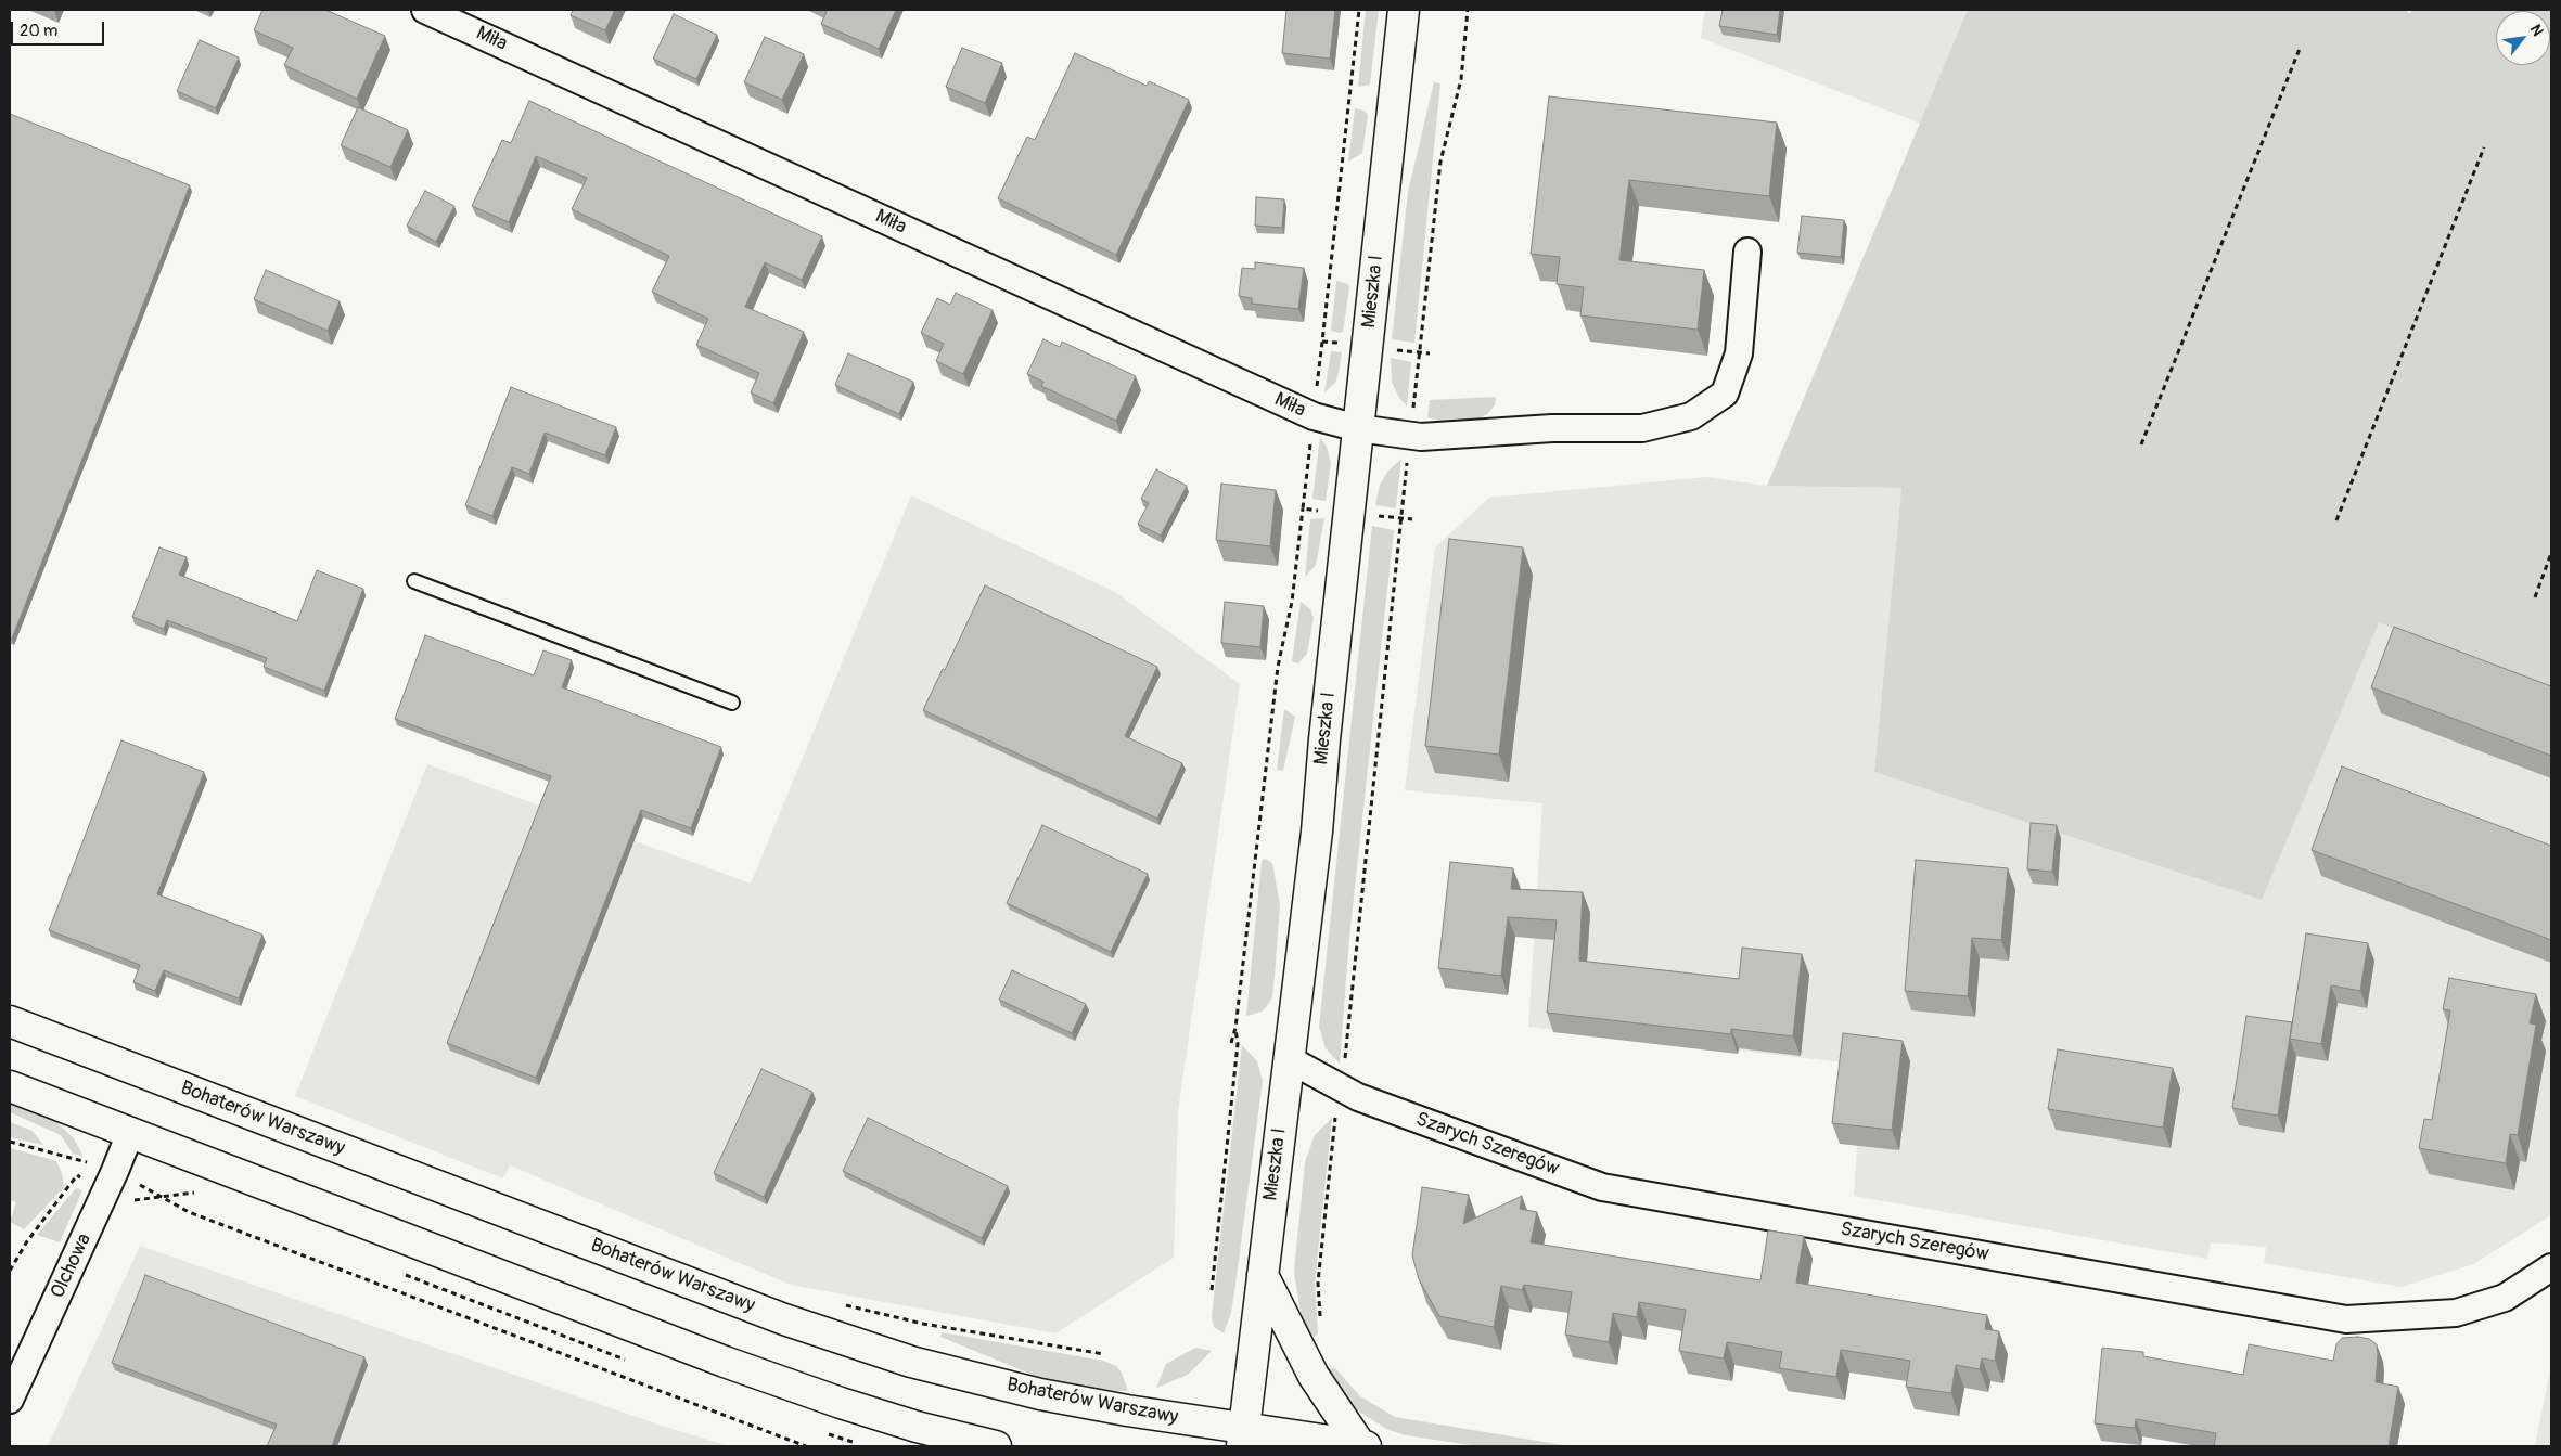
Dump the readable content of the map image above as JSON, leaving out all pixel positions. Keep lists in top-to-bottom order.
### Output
{
  "streets": {
    "street": [
      "Miła",
      "Mieszka I",
      "Bohaterów Warszawy",
      "Szarych Szeregów",
      "Olchowa"
    ]
  },
  "crossings": [
    ["Miła", "Mieszka I"],
    ["Mieszka I", "Bohaterów Warszawy"],
    ["Mieszka I", "Szarych Szeregów"]
  ],
  "scale_bar": "20 m",
  "north": "top right"
}
